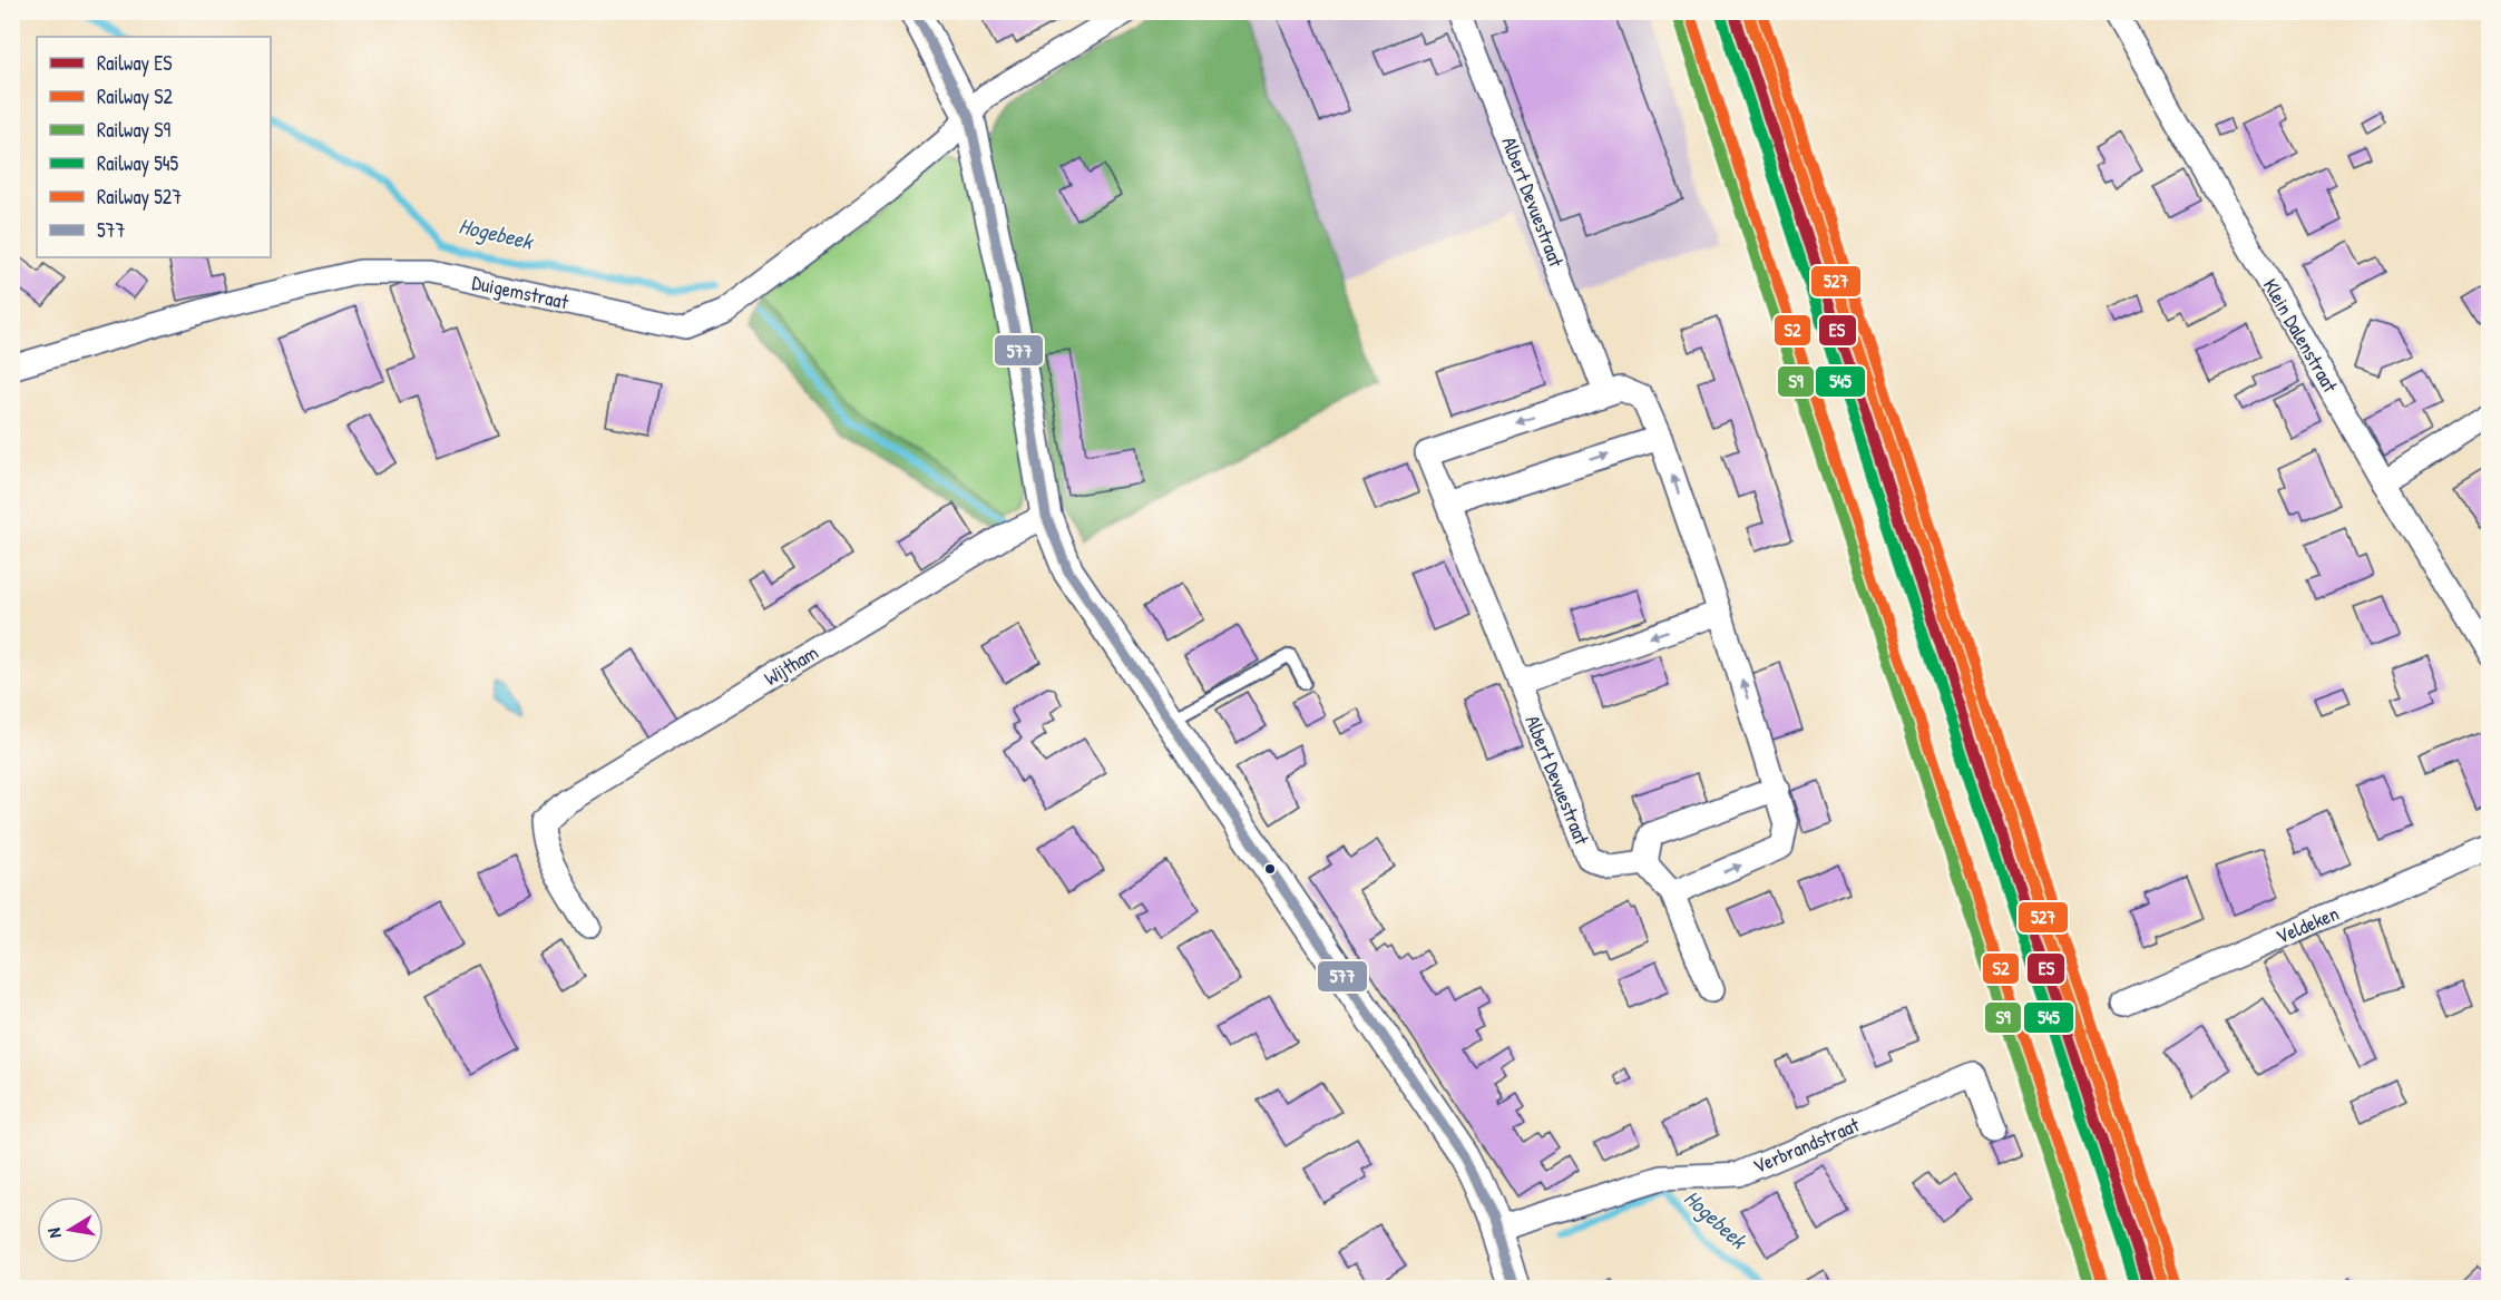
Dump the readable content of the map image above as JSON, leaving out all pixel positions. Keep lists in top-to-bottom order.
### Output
{
  "streets": {
    "street": [
      "Albert Devuestraat",
      "Duigemstraat",
      "Klein Dalenstraat",
      "Wijtham",
      "Veldeken",
      "Verbrandstraat"
    ]
  },
  "water": ["Hogebeek"],
  "lines": [
    "rail line ES",
    "rail line S2",
    "rail line 527",
    "transit line 577",
    "rail line S9",
    "rail line 545"
  ],
  "legend": [
    "Railway ES",
    "Railway S2",
    "Railway S9",
    "Railway 545",
    "Railway 527",
    "577"
  ],
  "north": "left"
}
